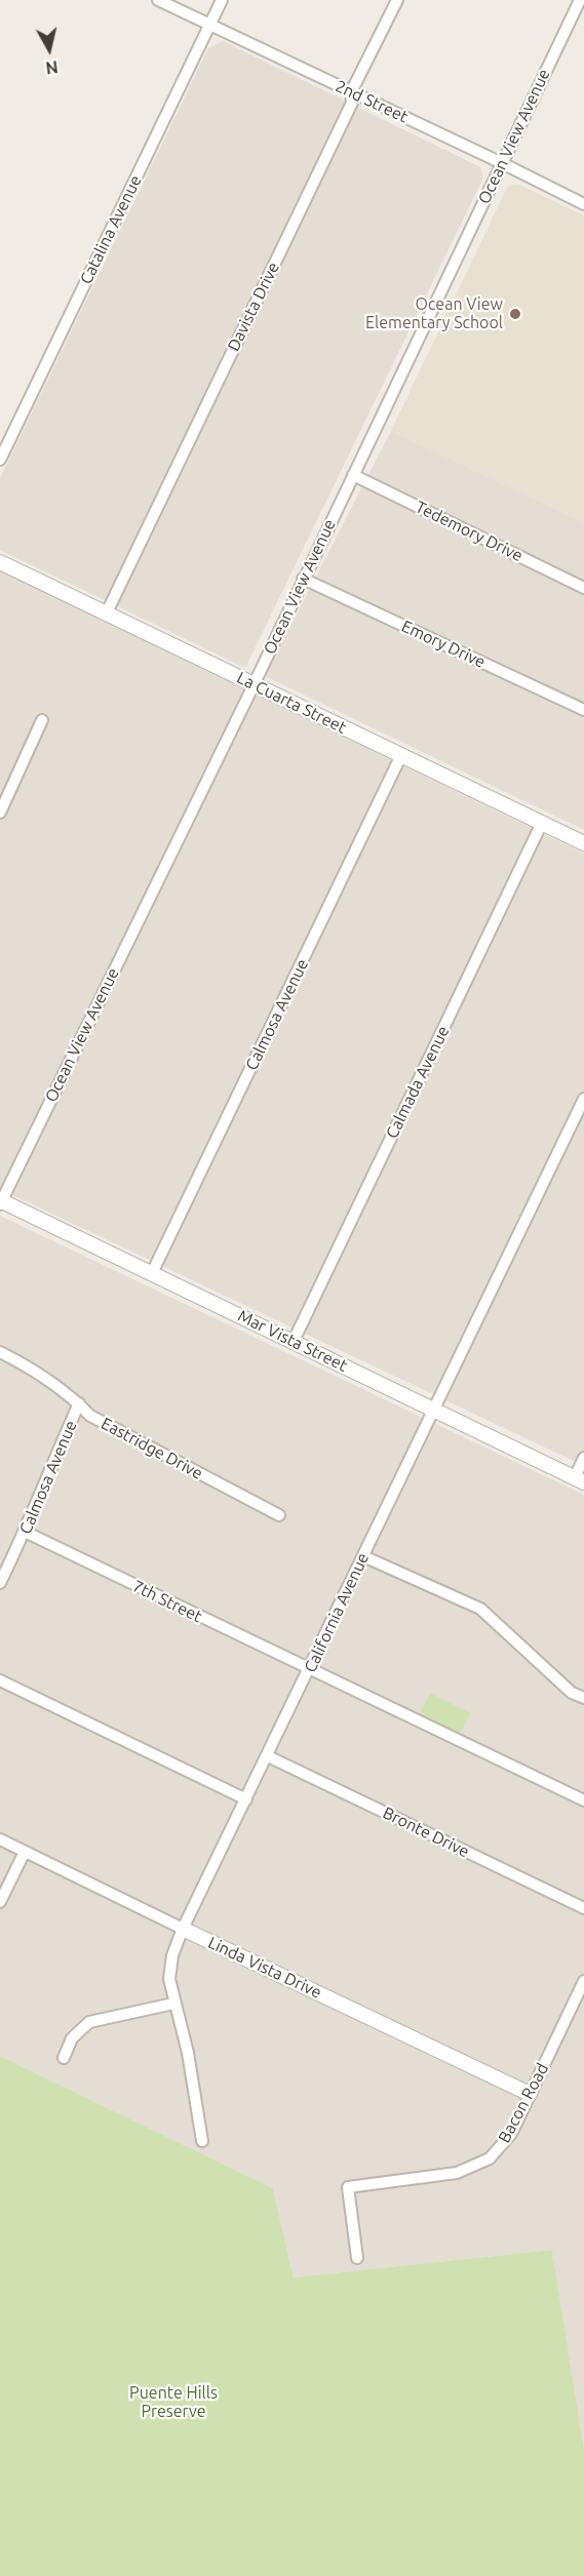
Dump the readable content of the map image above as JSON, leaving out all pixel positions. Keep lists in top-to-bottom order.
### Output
{
  "streets": {
    "street": [
      "2nd Street",
      "Ocean View Avenue",
      "Catalina Avenue",
      "Davista Drive",
      "Tedemory Drive",
      "Emory Drive",
      "La Cuarta Street",
      "Calmosa Avenue",
      "Calmada Avenue",
      "Mar Vista Street",
      "Eastridge Drive",
      "7th Street",
      "California Avenue",
      "Bronte Drive",
      "Linda Vista Drive",
      "Bacon Road"
    ]
  },
  "crossings": [
    ["2nd Street", "Ocean View Avenue"],
    ["2nd Street", "Catalina Avenue"],
    ["2nd Street", "Davista Drive"],
    ["Ocean View Avenue", "Tedemory Drive"],
    ["Ocean View Avenue", "Emory Drive"],
    ["Ocean View Avenue", "La Cuarta Street"],
    ["Ocean View Avenue", "Mar Vista Street"],
    ["Davista Drive", "La Cuarta Street"],
    ["La Cuarta Street", "Calmosa Avenue"],
    ["La Cuarta Street", "Calmada Avenue"],
    ["Calmosa Avenue", "Mar Vista Street"],
    ["Calmosa Avenue", "Eastridge Drive"],
    ["Calmosa Avenue", "7th Street"],
    ["Calmada Avenue", "Mar Vista Street"],
    ["Mar Vista Street", "California Avenue"],
    ["7th Street", "California Avenue"],
    ["California Avenue", "Bronte Drive"],
    ["California Avenue", "Linda Vista Drive"],
    ["Linda Vista Drive", "Bacon Road"]
  ],
  "parks": ["Puente Hills Preserve"],
  "places": ["Ocean View Elementary School"],
  "north": "bottom"
}
